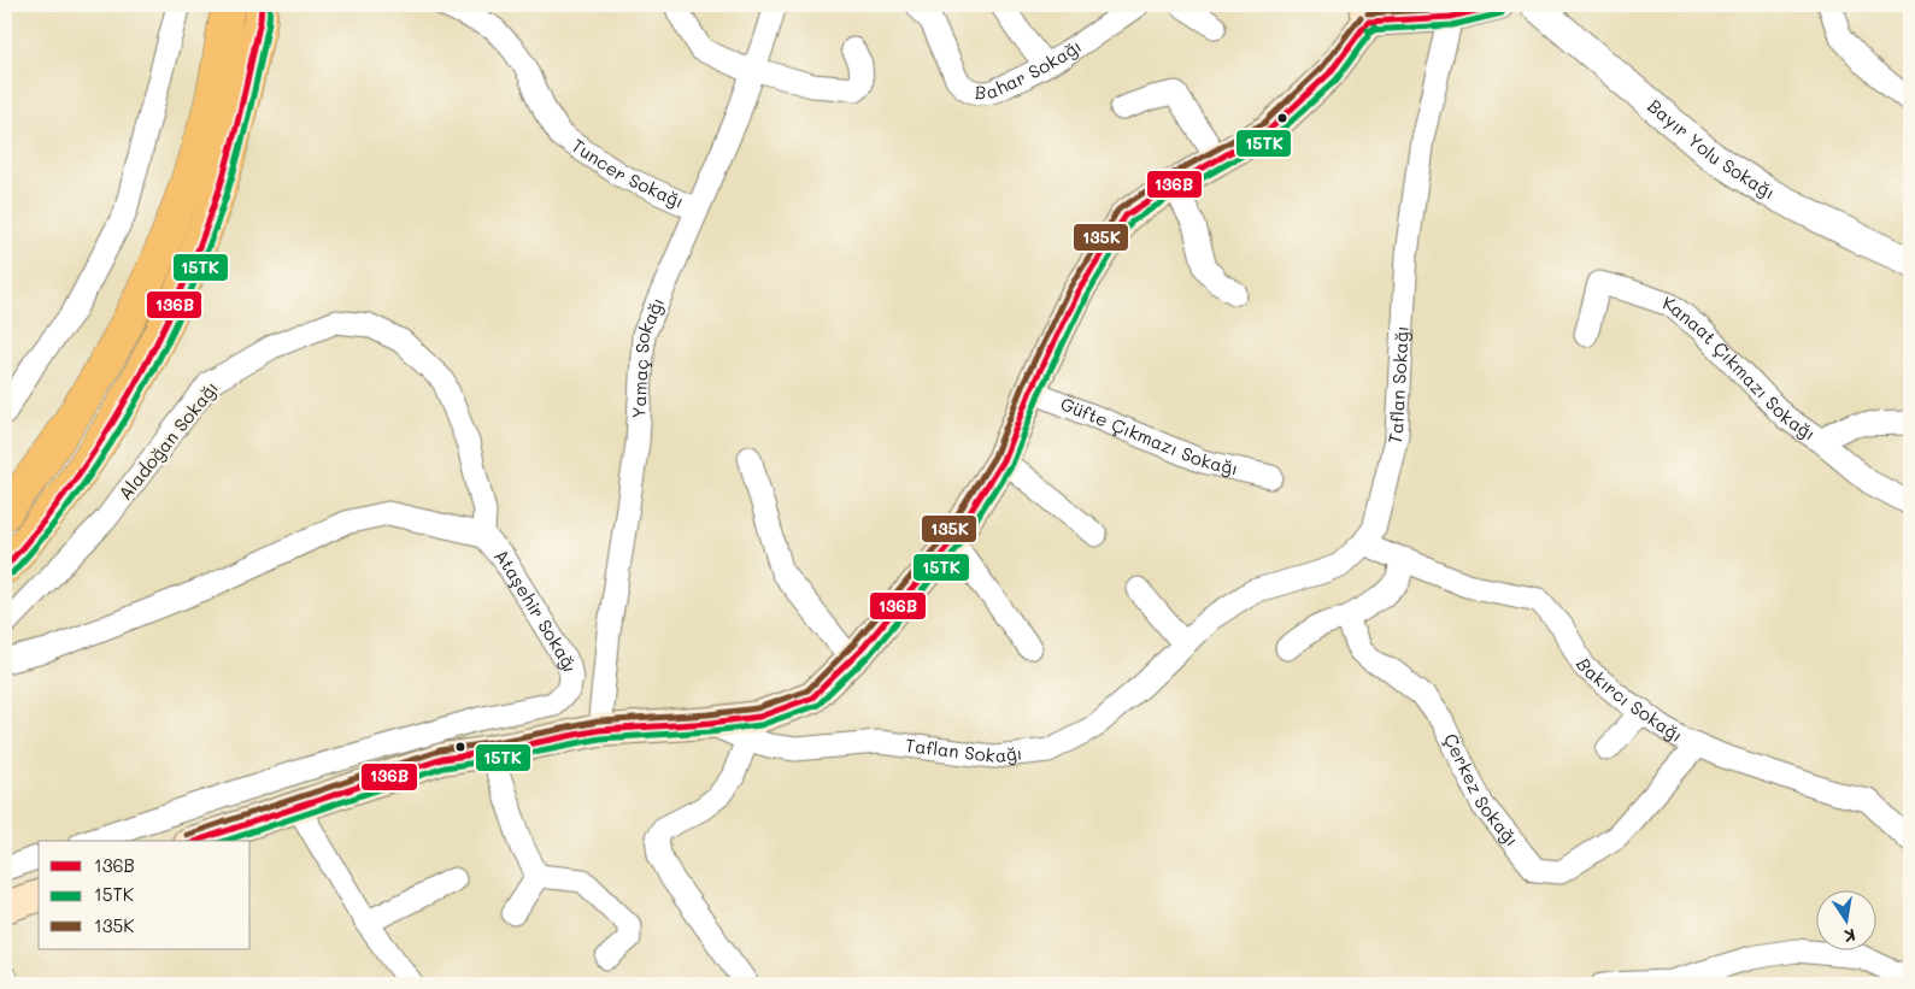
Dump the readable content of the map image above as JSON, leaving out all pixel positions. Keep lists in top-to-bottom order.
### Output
{
  "streets": {
    "street": [
      "Bahar Sokağı",
      "Bayır Yolu Sokağı",
      "Tuncer Sokağı",
      "Yamaç Sokağı",
      "Kanaat Çıkmazı Sokağı",
      "Taflan Sokağı",
      "Güfte Çıkmazı Sokağı",
      "Aladoğan Sokağı",
      "Ataşehir Sokağı",
      "Bakırcı Sokağı",
      "Çerkez Sokağı"
    ]
  },
  "crossings": [
    ["Tuncer Sokağı", "Yamaç Sokağı"],
    ["Taflan Sokağı", "Bakırcı Sokağı"],
    ["Aladoğan Sokağı", "Ataşehir Sokağı"],
    ["Bakırcı Sokağı", "Çerkez Sokağı"]
  ],
  "lines": ["transit line 136B", "transit line 135K", "transit line 15TK"],
  "legend": ["136B", "15TK", "135K"],
  "north": "bottom"
}
